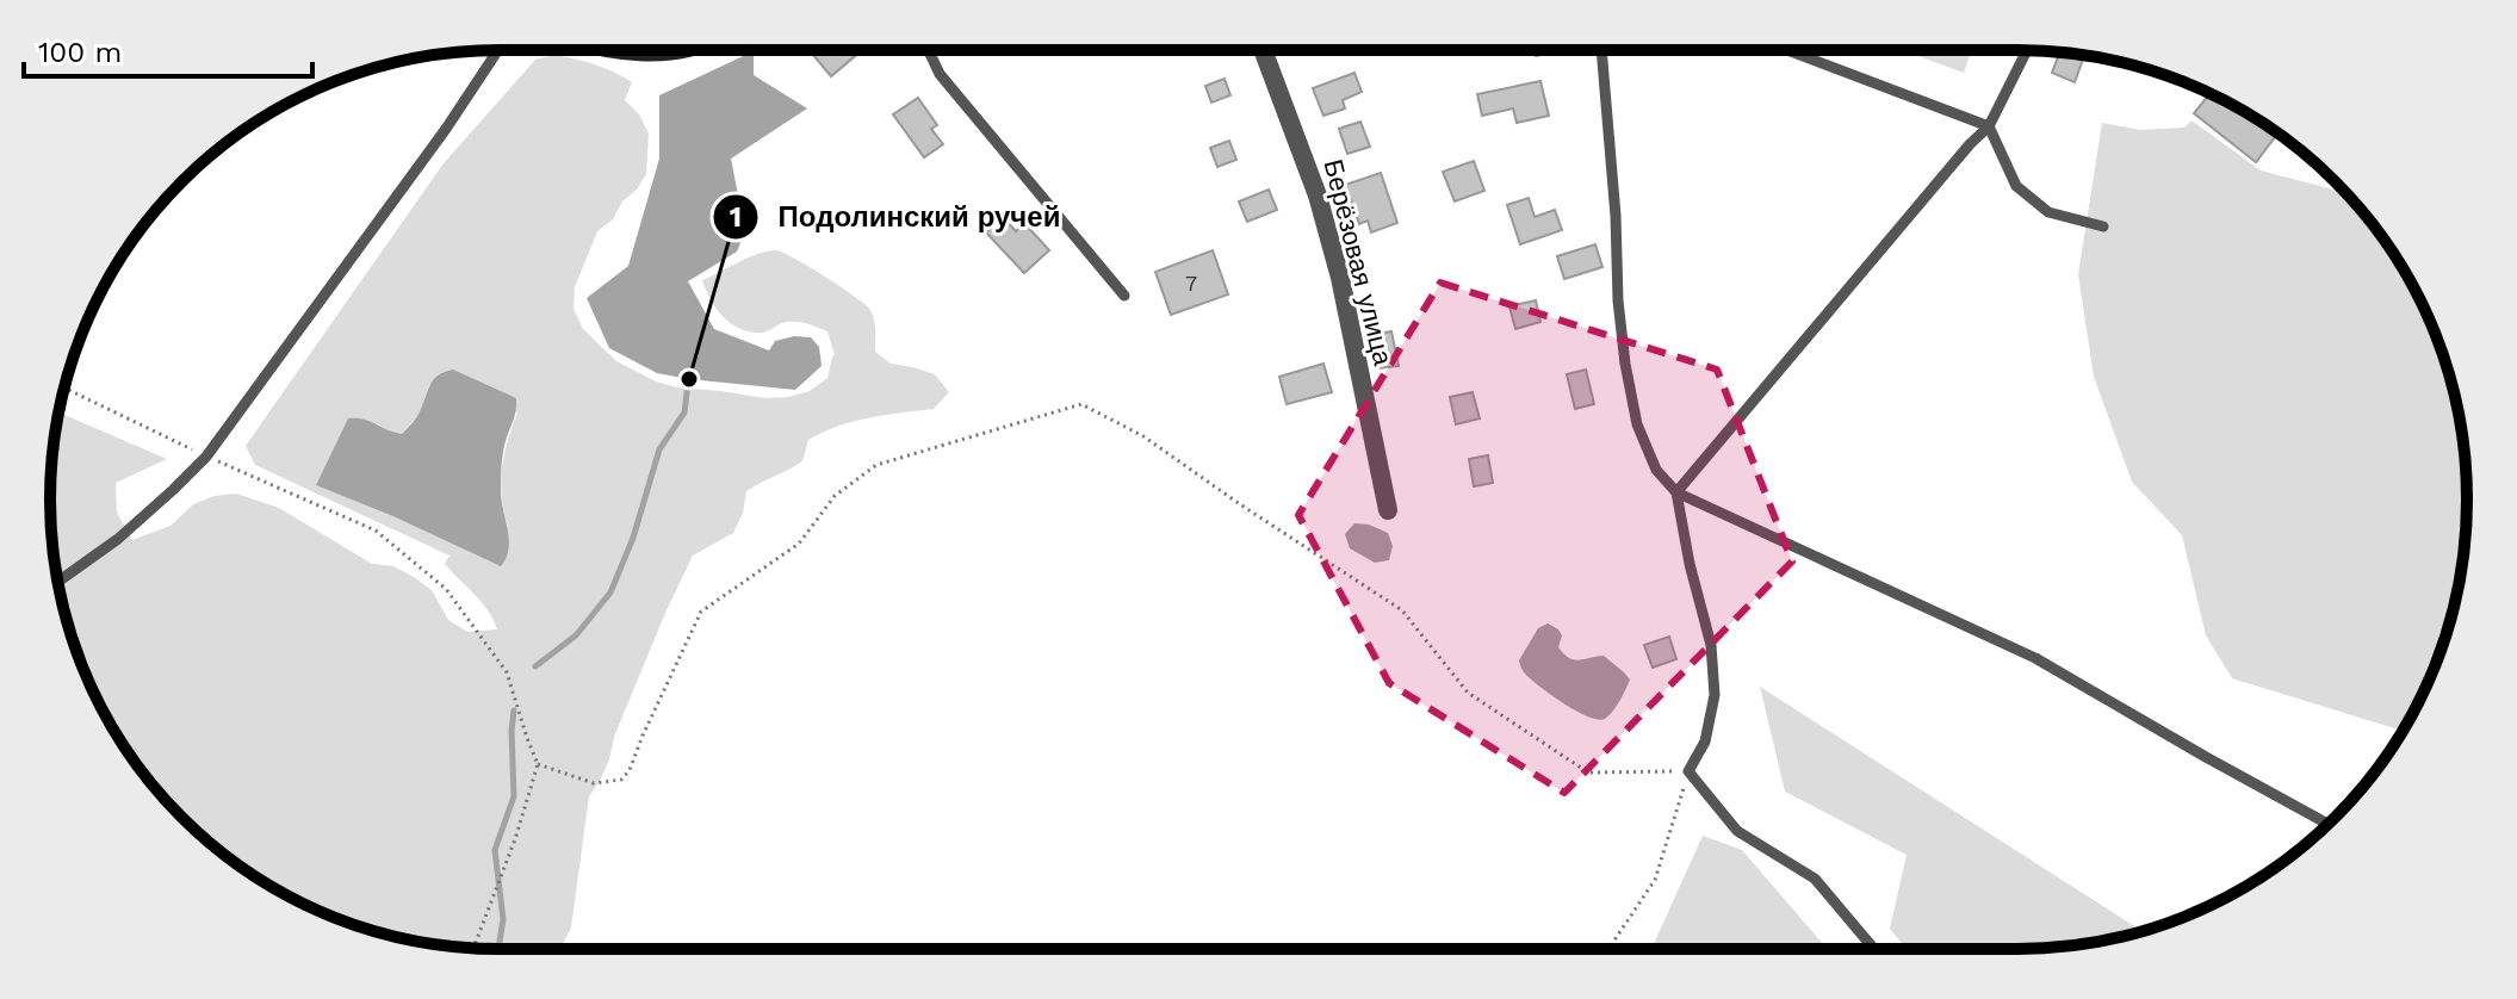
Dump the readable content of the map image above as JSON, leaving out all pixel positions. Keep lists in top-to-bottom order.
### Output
{
  "streets": {
    "street": ["Берёзовая улица"]
  },
  "places": ["Подолинский ручей"],
  "house_numbers": ["7"],
  "scale_bar": "100 m"
}
